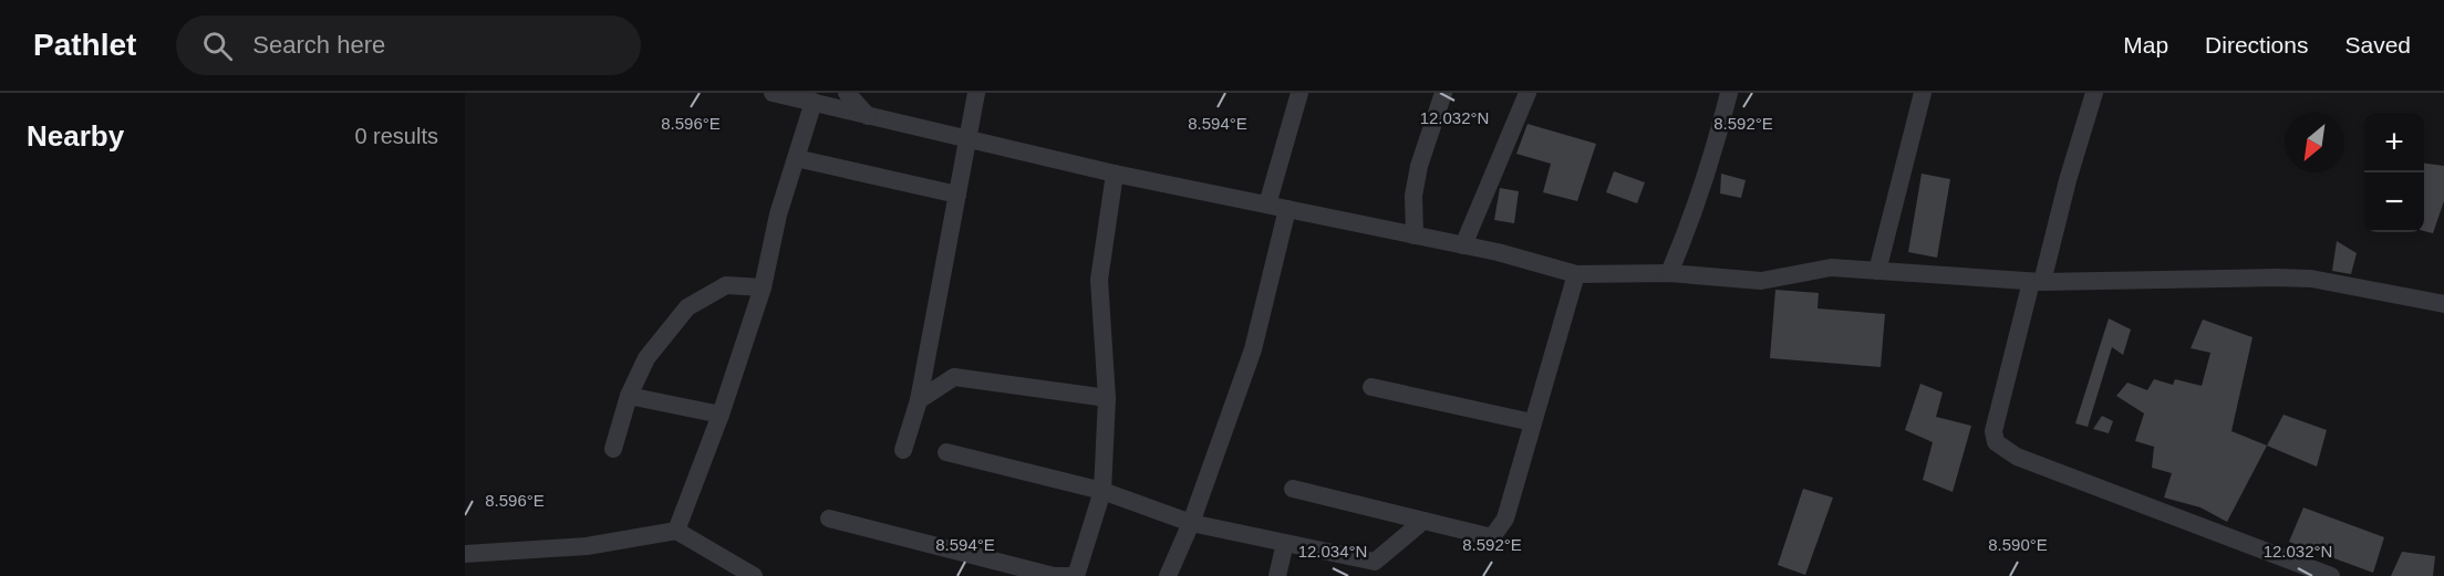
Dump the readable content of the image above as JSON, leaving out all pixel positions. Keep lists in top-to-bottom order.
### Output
{
  "north": "bottom left",
  "page": {
    "header": "Pathlet",
    "search": "Search here",
    "nav": ["Map", "Directions", "Saved"],
    "heading": ["Nearby", "0 results"],
    "map_buttons": ["+", "−"]
  },
  "coordinates": [
    "12.032°N",
    "8.596°E",
    "8.594°E",
    "8.592°E",
    "8.590°E",
    "12.034°N"
  ]
}
